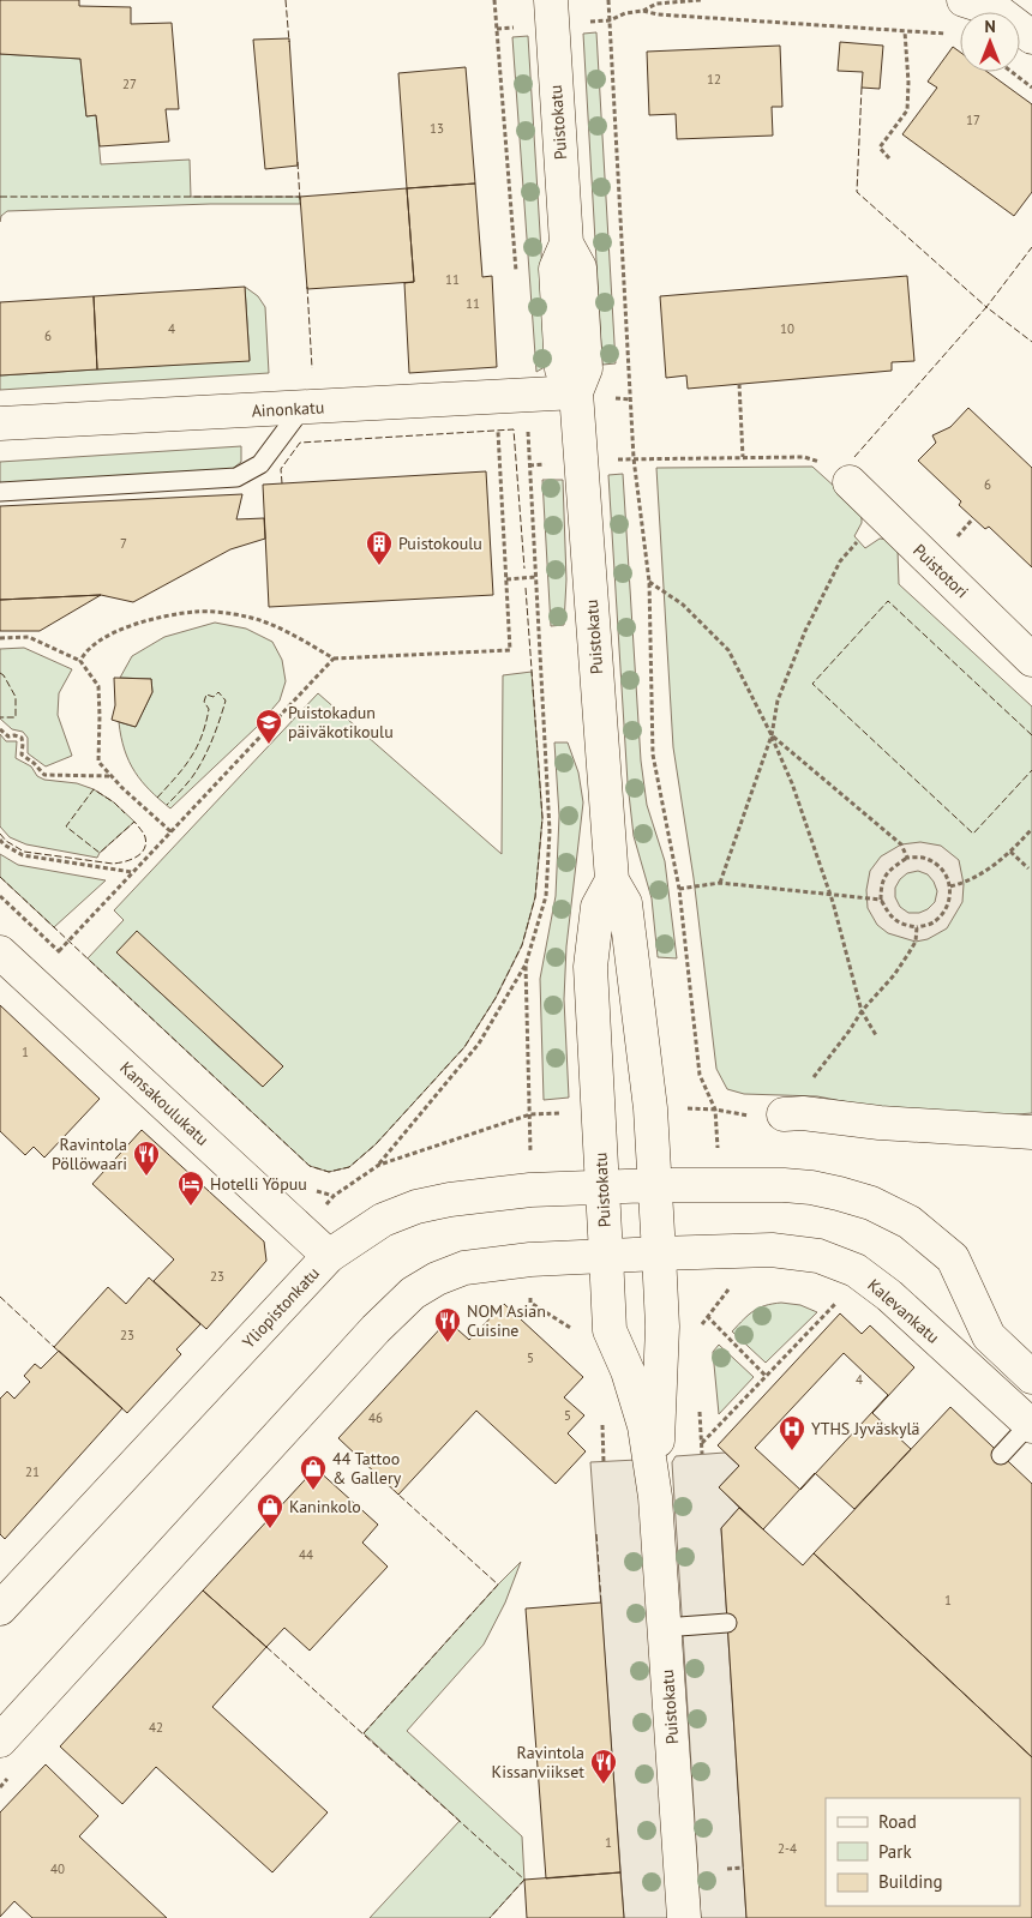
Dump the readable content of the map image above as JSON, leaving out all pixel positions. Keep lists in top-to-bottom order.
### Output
{
  "streets": {
    "main road": [
      "Puistokatu",
      "Ainonkatu",
      "Puistotori",
      "Kansakoulukatu",
      "Yliopistonkatu",
      "Kalevankatu"
    ]
  },
  "crossings": [
    ["Puistokatu", "Ainonkatu"],
    ["Puistokatu", "Yliopistonkatu"],
    ["Puistokatu", "Kalevankatu"],
    ["Kansakoulukatu", "Yliopistonkatu"]
  ],
  "places": {
    "building": ["Puistokoulu"],
    "school or university": ["Puistokadun päiväkotikoulu"],
    "restaurant": ["Ravintola Pöllöwaari", "NOM Asian Cuisine", "Ravintola Kissanviikset"],
    "hotel": ["Hotelli Yöpuu"],
    "hospital": ["YTHS Jyväskylä"],
    "shop": ["44 Tattoo & Gallery", "Kaninkolo"]
  },
  "house_numbers": [
    "12",
    "27",
    "17",
    "13",
    "11",
    "11",
    "4",
    "10",
    "6",
    "6",
    "7",
    "1",
    "23",
    "23",
    "5",
    "4",
    "5",
    "46",
    "21",
    "44",
    "1",
    "42",
    "1",
    "2-4",
    "40"
  ],
  "legend": ["Road", "Park", "Building"],
  "north": "top"
}
